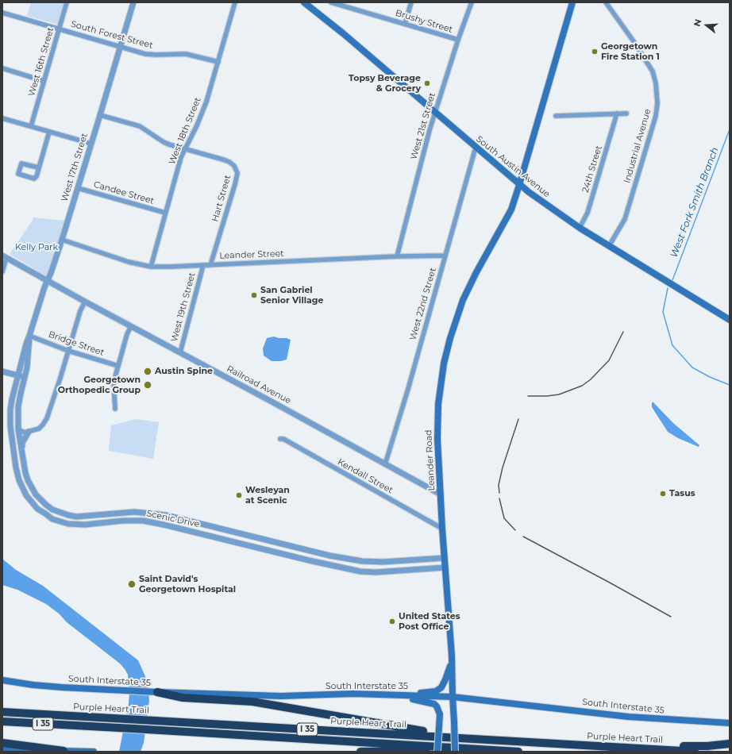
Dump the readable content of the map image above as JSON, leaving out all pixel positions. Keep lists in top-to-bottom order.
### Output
{
  "streets": {
    "highway": ["Purple Heart Trail", "I 35"],
    "main road": ["South Austin Avenue", "Leander Road", "South Interstate 35"],
    "street": [
      "Brushy Street",
      "South Forest Street",
      "West 16th Street",
      "West 21st Street",
      "West 18th Street",
      "Industrial Avenue",
      "West 17th Street",
      "24th Street",
      "Candee Street",
      "Hart Street",
      "Leander Street",
      "West 22nd Street",
      "West 19th Street",
      "Bridge Street",
      "Railroad Avenue",
      "Kendall Street",
      "Scenic Drive"
    ]
  },
  "crossings": [
    ["Brushy Street", "West 21st Street"],
    ["South Forest Street", "West 16th Street"],
    ["South Forest Street", "West 18th Street"],
    ["South Forest Street", "West 17th Street"],
    ["West 21st Street", "South Austin Avenue"],
    ["West 21st Street", "Leander Street"],
    ["West 18th Street", "Candee Street"],
    ["West 18th Street", "Hart Street"],
    ["West 18th Street", "Leander Street"],
    ["Industrial Avenue", "South Austin Avenue"],
    ["South Austin Avenue", "24th Street"],
    ["South Austin Avenue", "West 22nd Street"],
    ["South Austin Avenue", "Leander Road"],
    ["West 17th Street", "Candee Street"],
    ["West 17th Street", "Hart Street"],
    ["West 17th Street", "Leander Street"],
    ["West 17th Street", "Bridge Street"],
    ["West 17th Street", "Railroad Avenue"],
    ["West 17th Street", "Scenic Drive"],
    ["Hart Street", "Leander Street"],
    ["Leander Street", "West 22nd Street"],
    ["Leander Street", "West 19th Street"],
    ["West 22nd Street", "Railroad Avenue"],
    ["West 19th Street", "Railroad Avenue"],
    ["Railroad Avenue", "Leander Road"],
    ["Leander Road", "Kendall Street"],
    ["Leander Road", "Scenic Drive"],
    ["Leander Road", "South Interstate 35"]
  ],
  "water": ["West Fork Smith Branch"],
  "parks": ["Kelly Park"],
  "places": [
    "Georgetown Fire Station 1",
    "Topsy Beverage & Grocery",
    "San Gabriel Senior Village",
    "Austin Spine",
    "Georgetown Orthopedic Group",
    "Tasus",
    "Wesleyan at Scenic",
    "Saint David's Georgetown Hospital",
    "United States Post Office"
  ],
  "north": "left"
}
